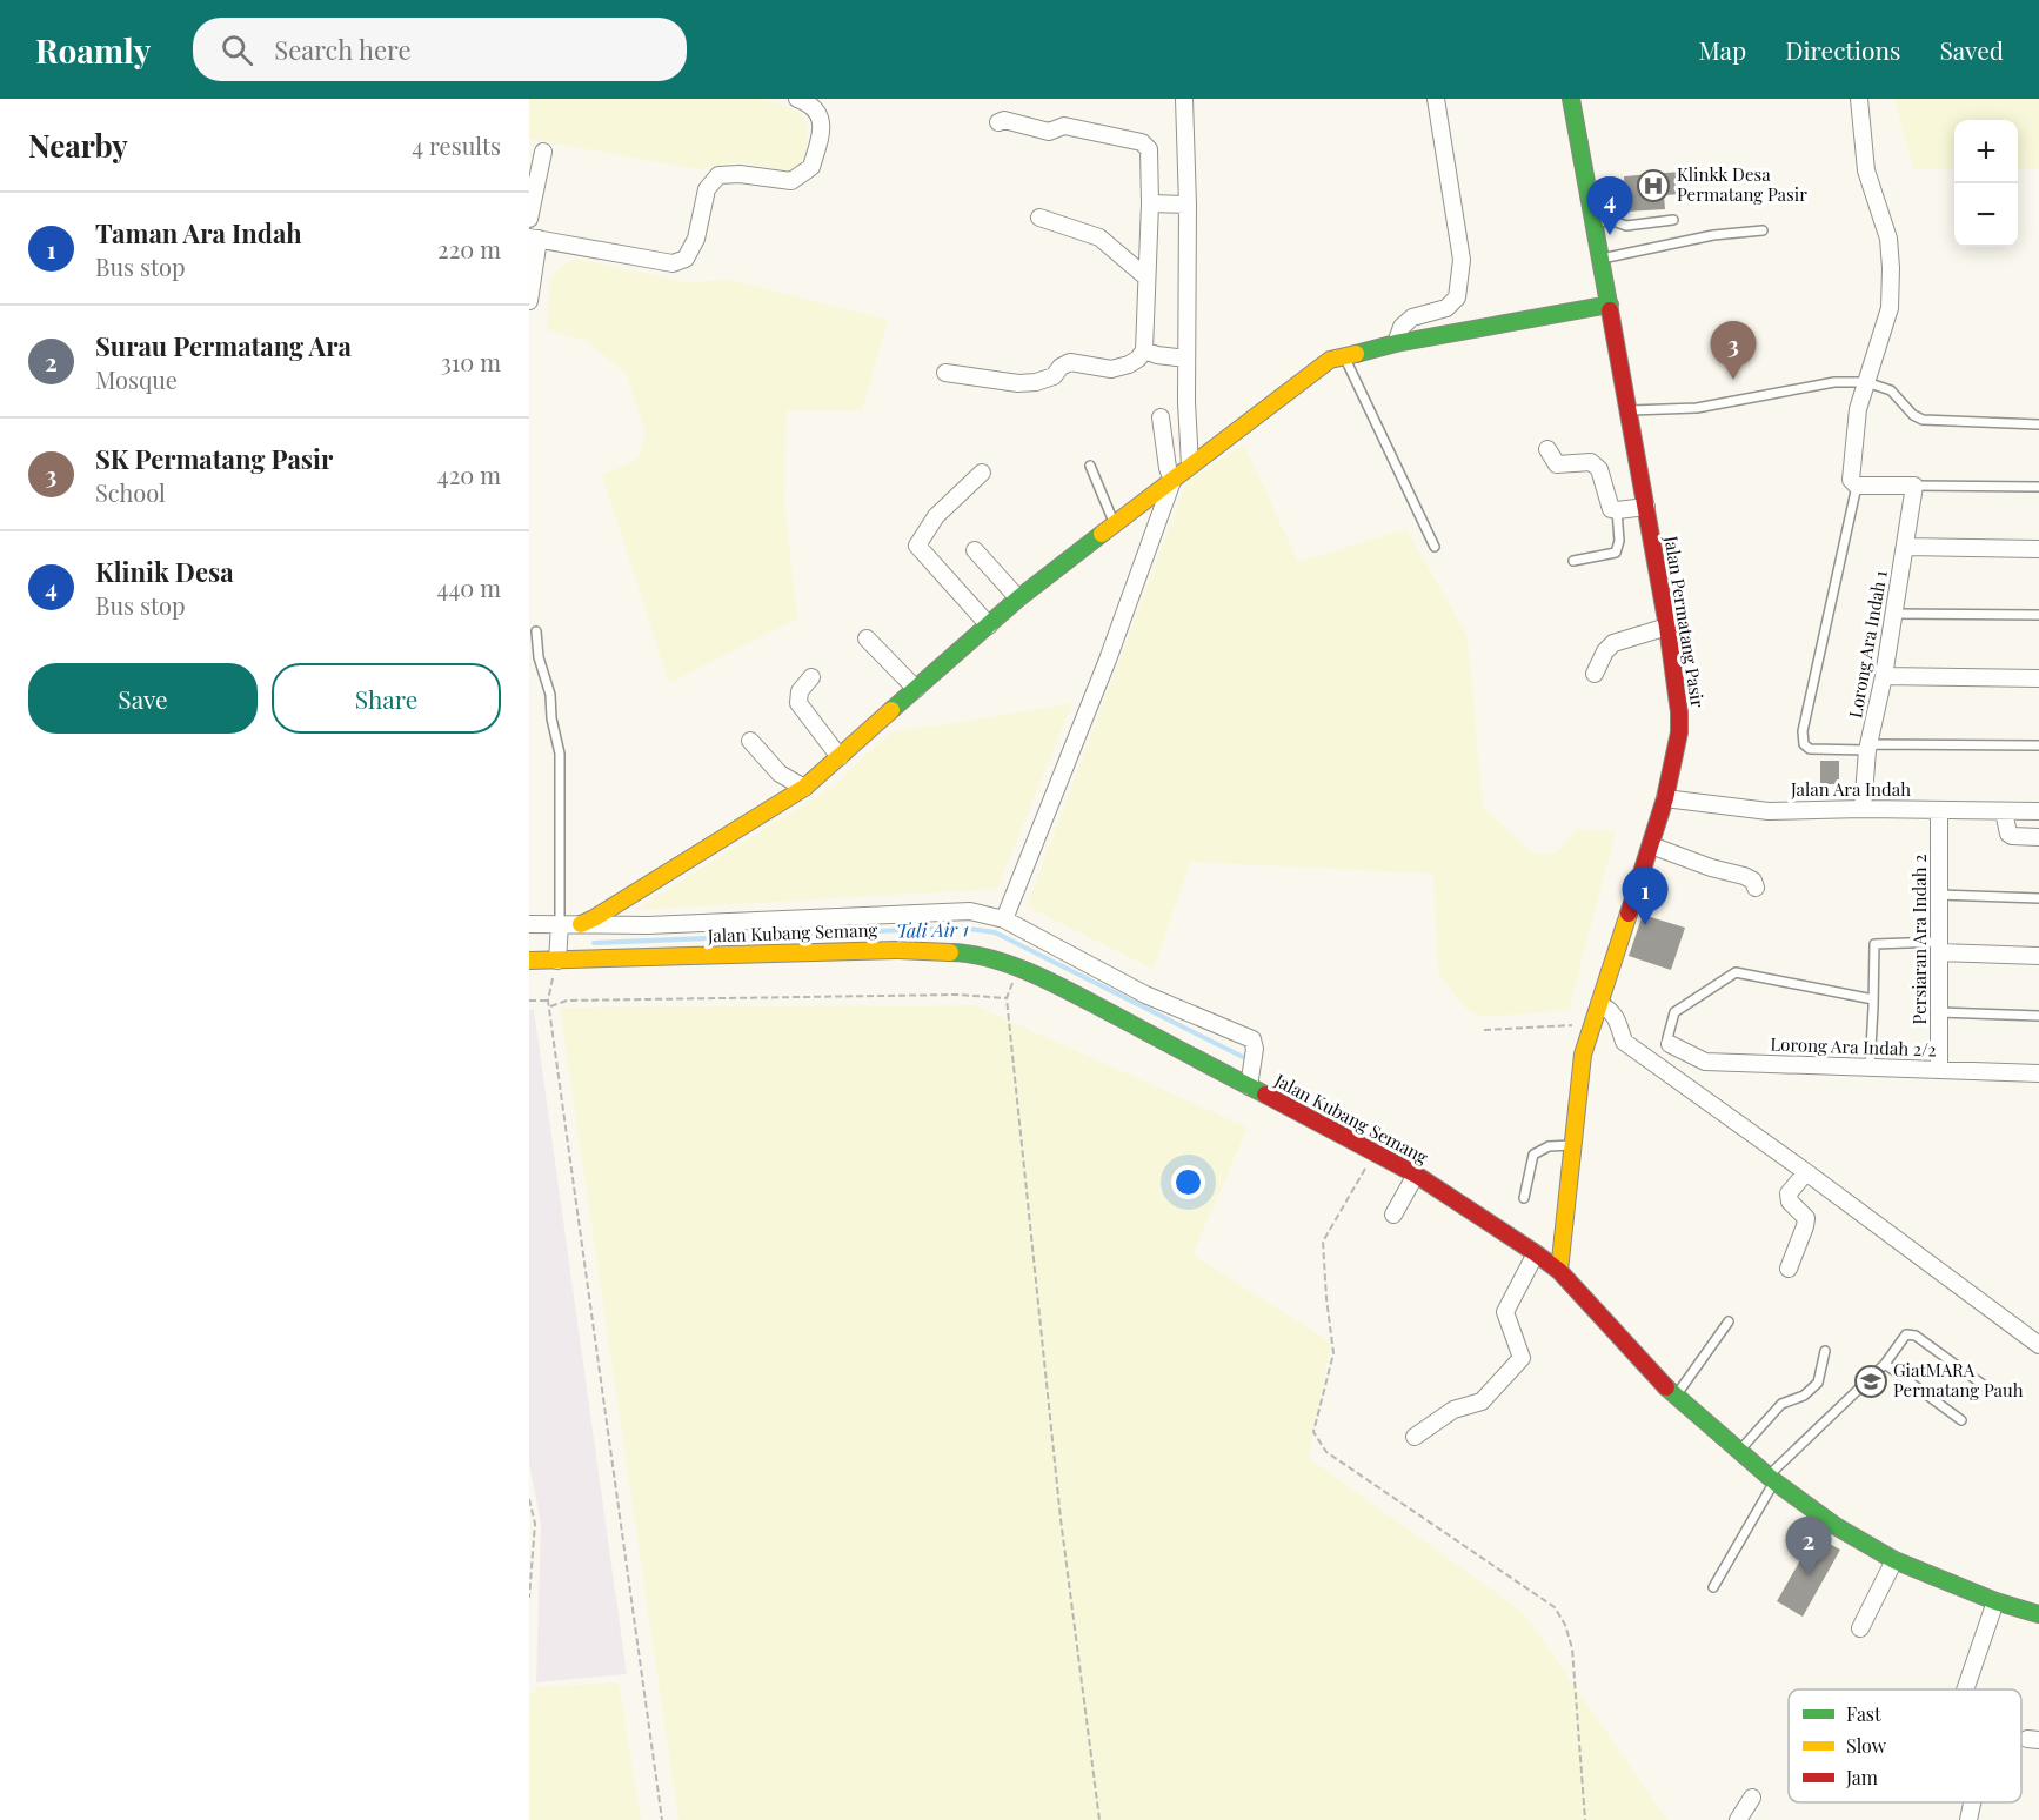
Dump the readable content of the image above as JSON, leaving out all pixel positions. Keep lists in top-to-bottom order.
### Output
{
  "streets": {
    "main road": ["Jalan Permatang Pasir", "Jalan Kubang Semang"],
    "street": [
      "Lorong Ara Indah 1",
      "Jalan Ara Indah",
      "Persiaran Ara Indah 2",
      "Lorong Ara Indah 2/2"
    ]
  },
  "crossings": [
    ["Jalan Permatang Pasir", "Jalan Ara Indah"],
    ["Jalan Permatang Pasir", "Jalan Kubang Semang"],
    ["Lorong Ara Indah 1", "Jalan Ara Indah"],
    ["Jalan Ara Indah", "Persiaran Ara Indah 2"],
    ["Persiaran Ara Indah 2", "Lorong Ara Indah 2/2"]
  ],
  "water": ["Tali Air 1"],
  "places": {
    "hospital": ["Klinkk Desa Permatang Pasir"],
    "school or university": ["GiatMARA Permatang Pauh"]
  },
  "legend": ["Fast", "Slow", "Jam"],
  "page": {
    "header": "Roamly",
    "search": "Search here",
    "nav": ["Map", "Directions", "Saved"],
    "heading": ["Nearby", "4 results"],
    "map_buttons": ["+", "−"],
    "pins": [
      "4",
      "3",
      "1",
      "2"
    ],
    "list": [
      {
        "mark": "1",
        "name": "Taman Ara Indah",
        "note": "Bus stop",
        "value": "220 m"
      },
      {
        "mark": "2",
        "name": "Surau Permatang Ara",
        "note": "Mosque",
        "value": "310 m"
      },
      {
        "mark": "3",
        "name": "SK Permatang Pasir",
        "note": "School",
        "value": "420 m"
      },
      {
        "mark": "4",
        "name": "Klinik Desa",
        "note": "Bus stop",
        "value": "440 m"
      }
    ],
    "buttons": ["Save", "Share"]
  }
}
